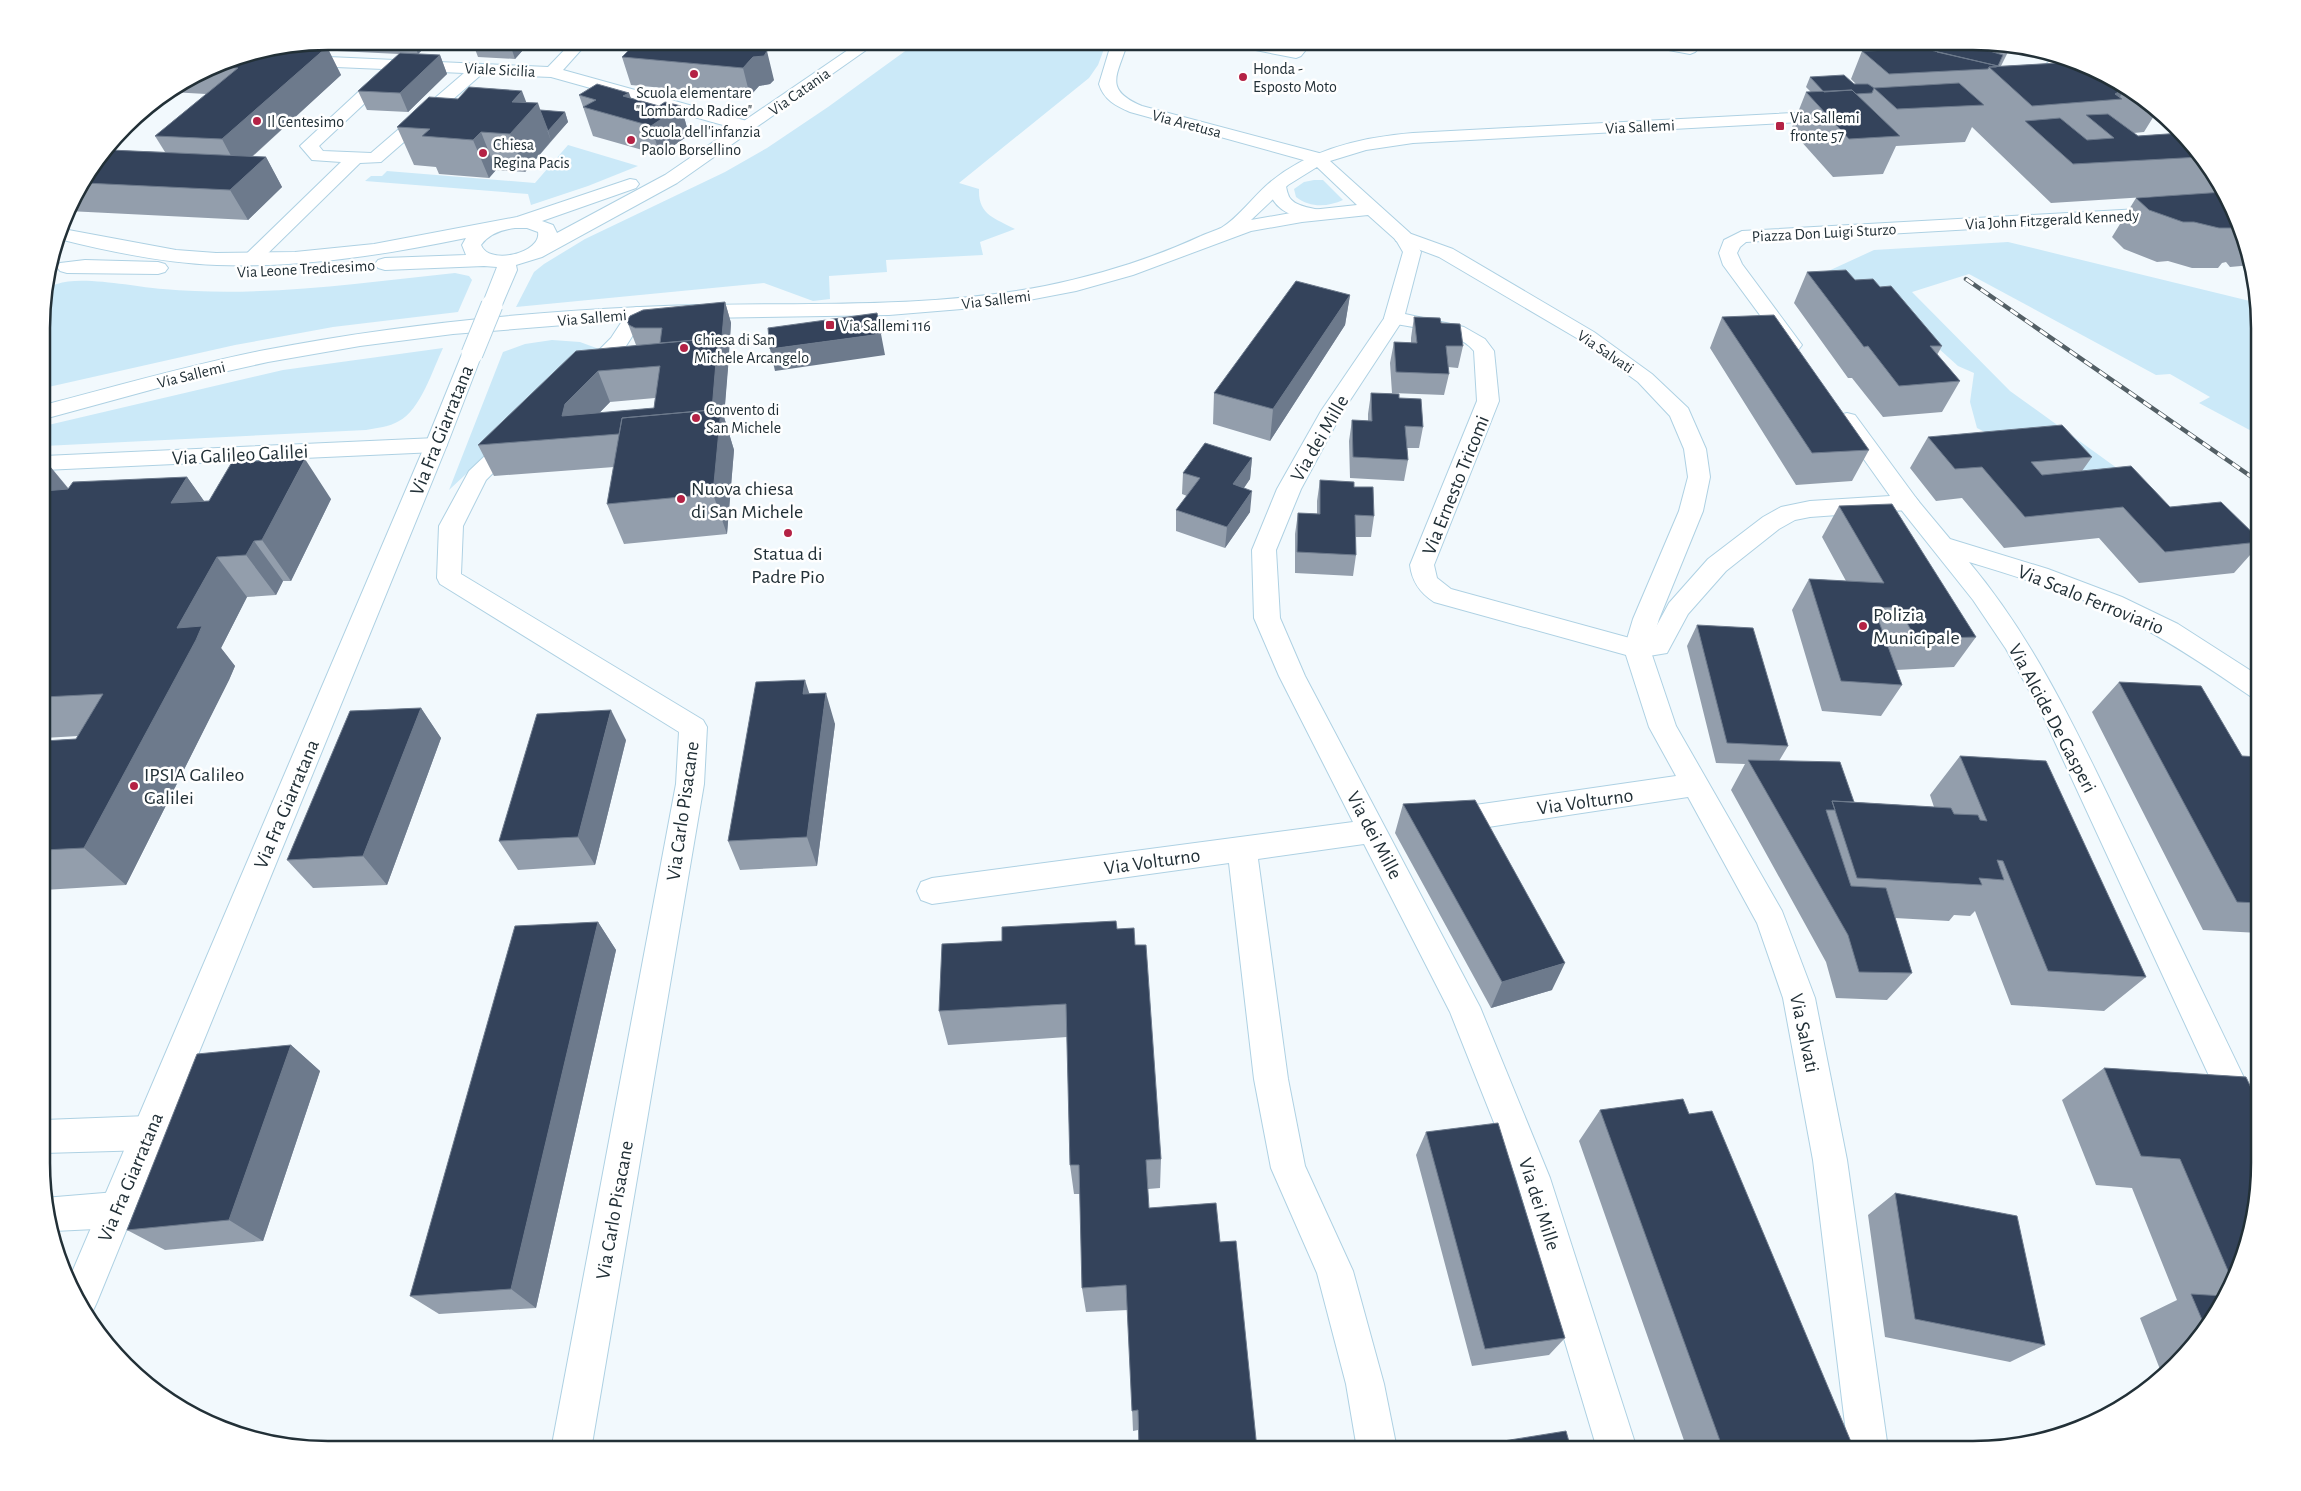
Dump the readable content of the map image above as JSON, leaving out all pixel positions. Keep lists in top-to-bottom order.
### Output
{
  "streets": {
    "street": [
      "Viale Sicilia",
      "Via Catania",
      "Via Aretusa",
      "Via Sallemi",
      "Via John Fitzgerald Kennedy",
      "Piazza Don Luigi Sturzo",
      "Via Leone Tredicesimo",
      "Via Salvati",
      "Via Fra Giarratana",
      "Via dei Mille",
      "Via Galileo Galilei",
      "Via Ernesto Tricomi",
      "Via Scalo Ferroviario",
      "Via Alcide De Gasperi",
      "Via Volturno",
      "Via Carlo Pisacane"
    ]
  },
  "crossings": [
    ["Viale Sicilia", "Via Catania"],
    ["Via Catania", "Via Leone Tredicesimo"],
    ["Via Aretusa", "Via Sallemi"],
    ["Via Aretusa", "Via Salvati"],
    ["Via Sallemi", "Via Salvati"],
    ["Via John Fitzgerald Kennedy", "Piazza Don Luigi Sturzo"],
    ["Via Leone Tredicesimo", "Via Fra Giarratana"],
    ["Via Salvati", "Via dei Mille"],
    ["Via Salvati", "Via Ernesto Tricomi"],
    ["Via Salvati", "Via Volturno"],
    ["Via Fra Giarratana", "Via Galileo Galilei"],
    ["Via dei Mille", "Via Ernesto Tricomi"],
    ["Via dei Mille", "Via Volturno"],
    ["Via Scalo Ferroviario", "Via Alcide De Gasperi"]
  ],
  "places": {
    "other": [
      "Scuola elementare \"Lombardo Radice\"",
      "Honda - Esposto Moto",
      "Il Centesimo",
      "Scuola dell'infanzia Paolo Borsellino",
      "Chiesa Regina Pacis",
      "Chiesa di San Michele Arcangelo",
      "Convento di San Michele",
      "Nuova chiesa di San Michele",
      "Statua di Padre Pio",
      "Polizia Municipale",
      "IPSIA Galileo Galilei"
    ],
    "transit": ["Via Sallemi fronte 57", "Via Sallemi 116"]
  }
}
